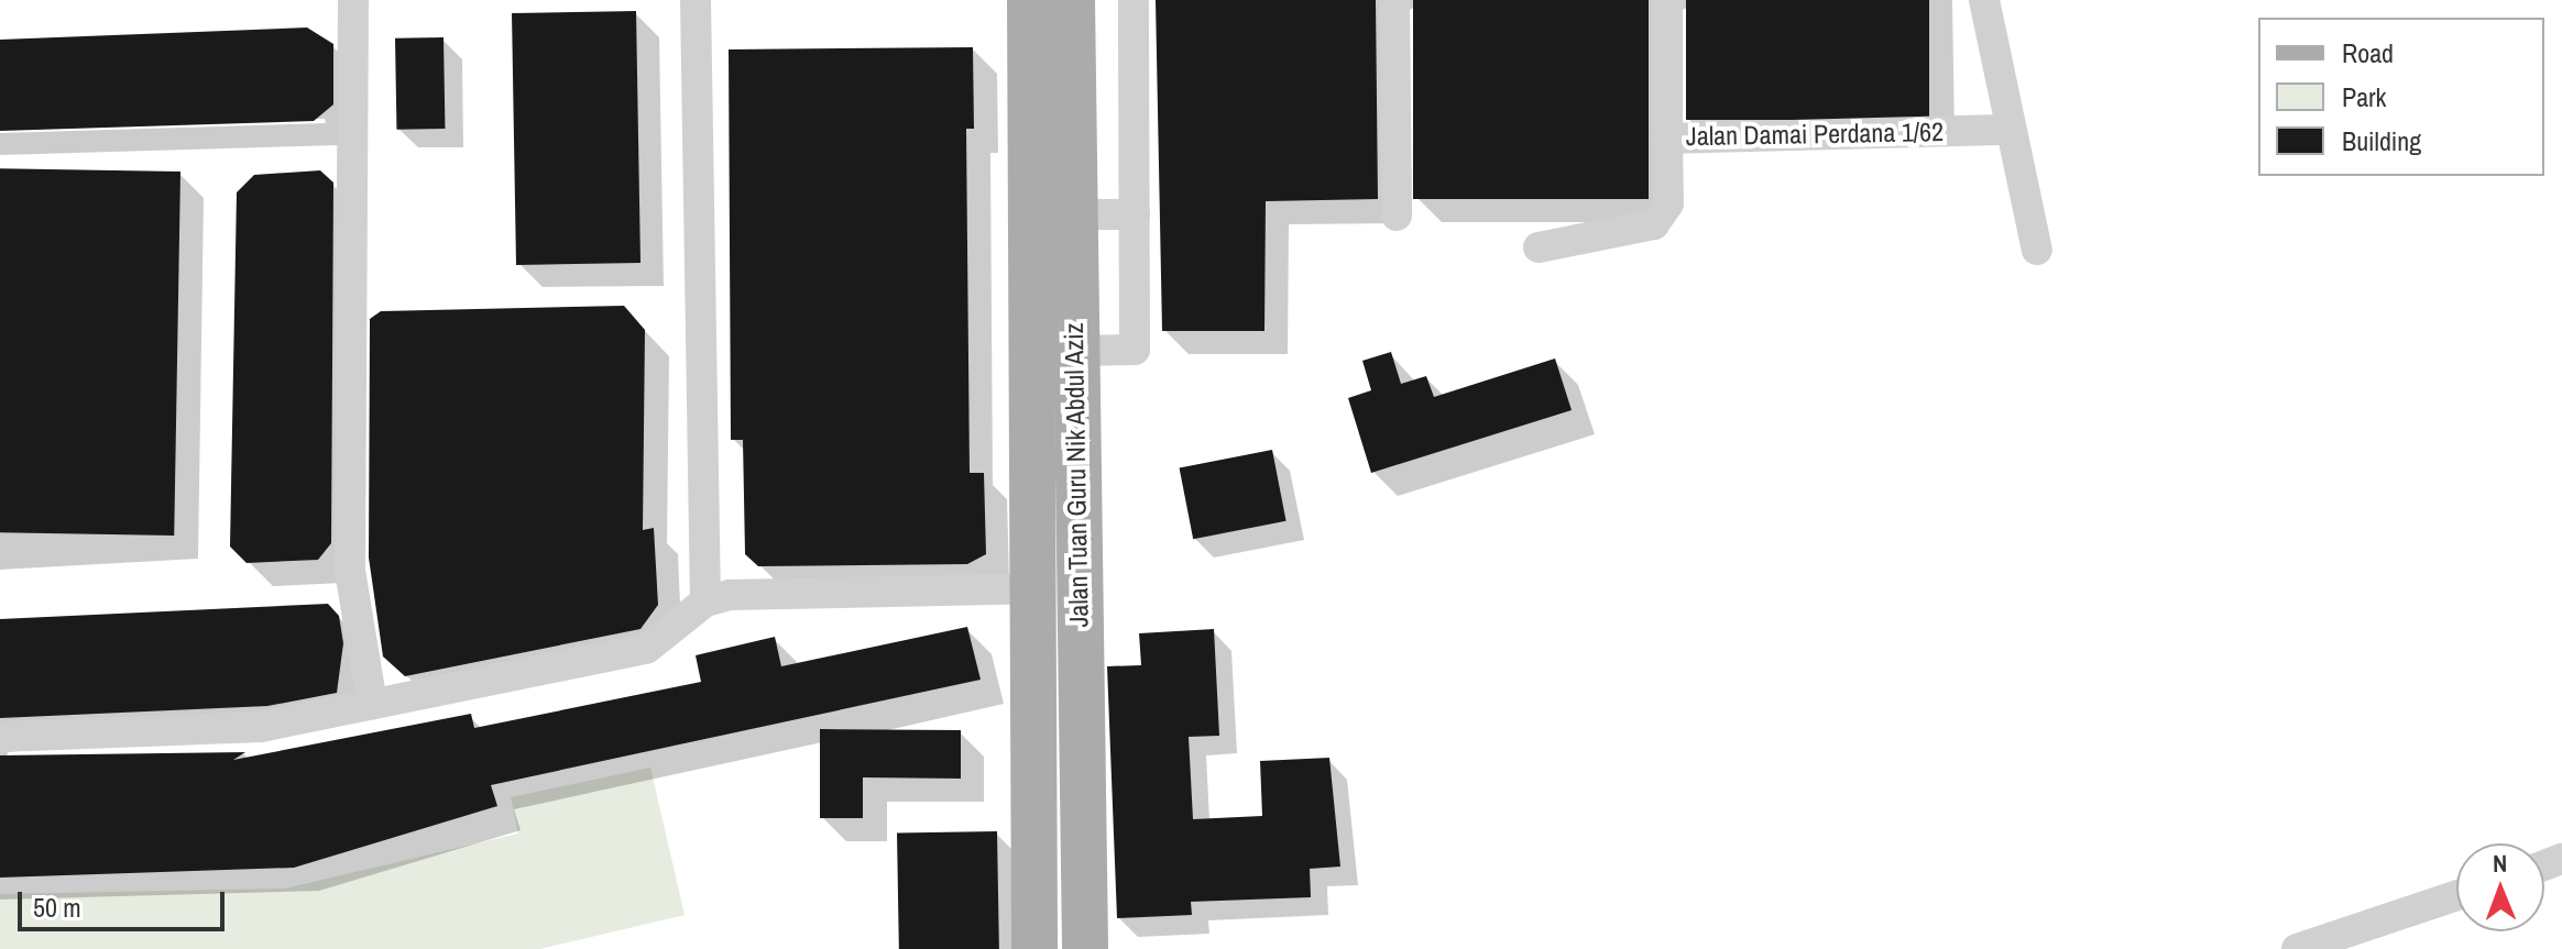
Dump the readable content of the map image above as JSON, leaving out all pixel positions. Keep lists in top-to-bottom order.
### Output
{
  "streets": {
    "main road": ["Jalan Tuan Guru Nik Abdul Aziz"],
    "street": ["Jalan Damai Perdana 1/62"]
  },
  "legend": ["Road", "Park", "Building"],
  "scale_bar": "50 m",
  "north": "top"
}
